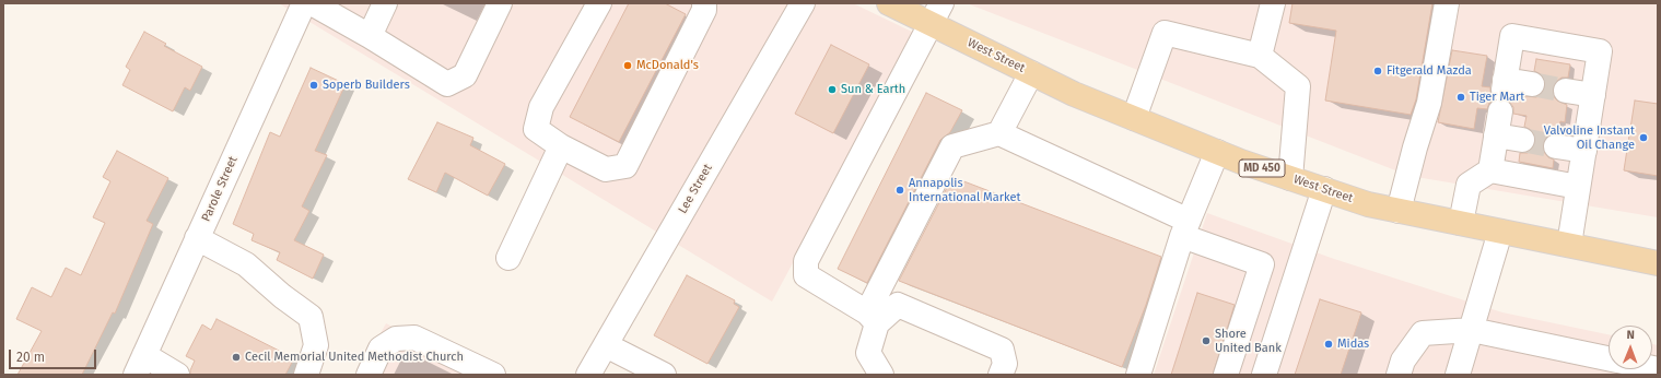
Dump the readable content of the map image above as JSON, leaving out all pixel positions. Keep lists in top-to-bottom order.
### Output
{
  "streets": {
    "main road": ["West Street", "MD 450"],
    "street": ["Parole Street", "Lee Street"]
  },
  "places": [
    "McDonald's",
    "Fitgerald Mazda",
    "Soperb Builders",
    "Sun & Earth",
    "Tiger Mart",
    "Valvoline Instant Oil Change",
    "Annapolis International Market",
    "Shore United Bank",
    "Midas",
    "Cecil Memorial United Methodist Church"
  ],
  "scale_bar": "20 m",
  "north": "top"
}
